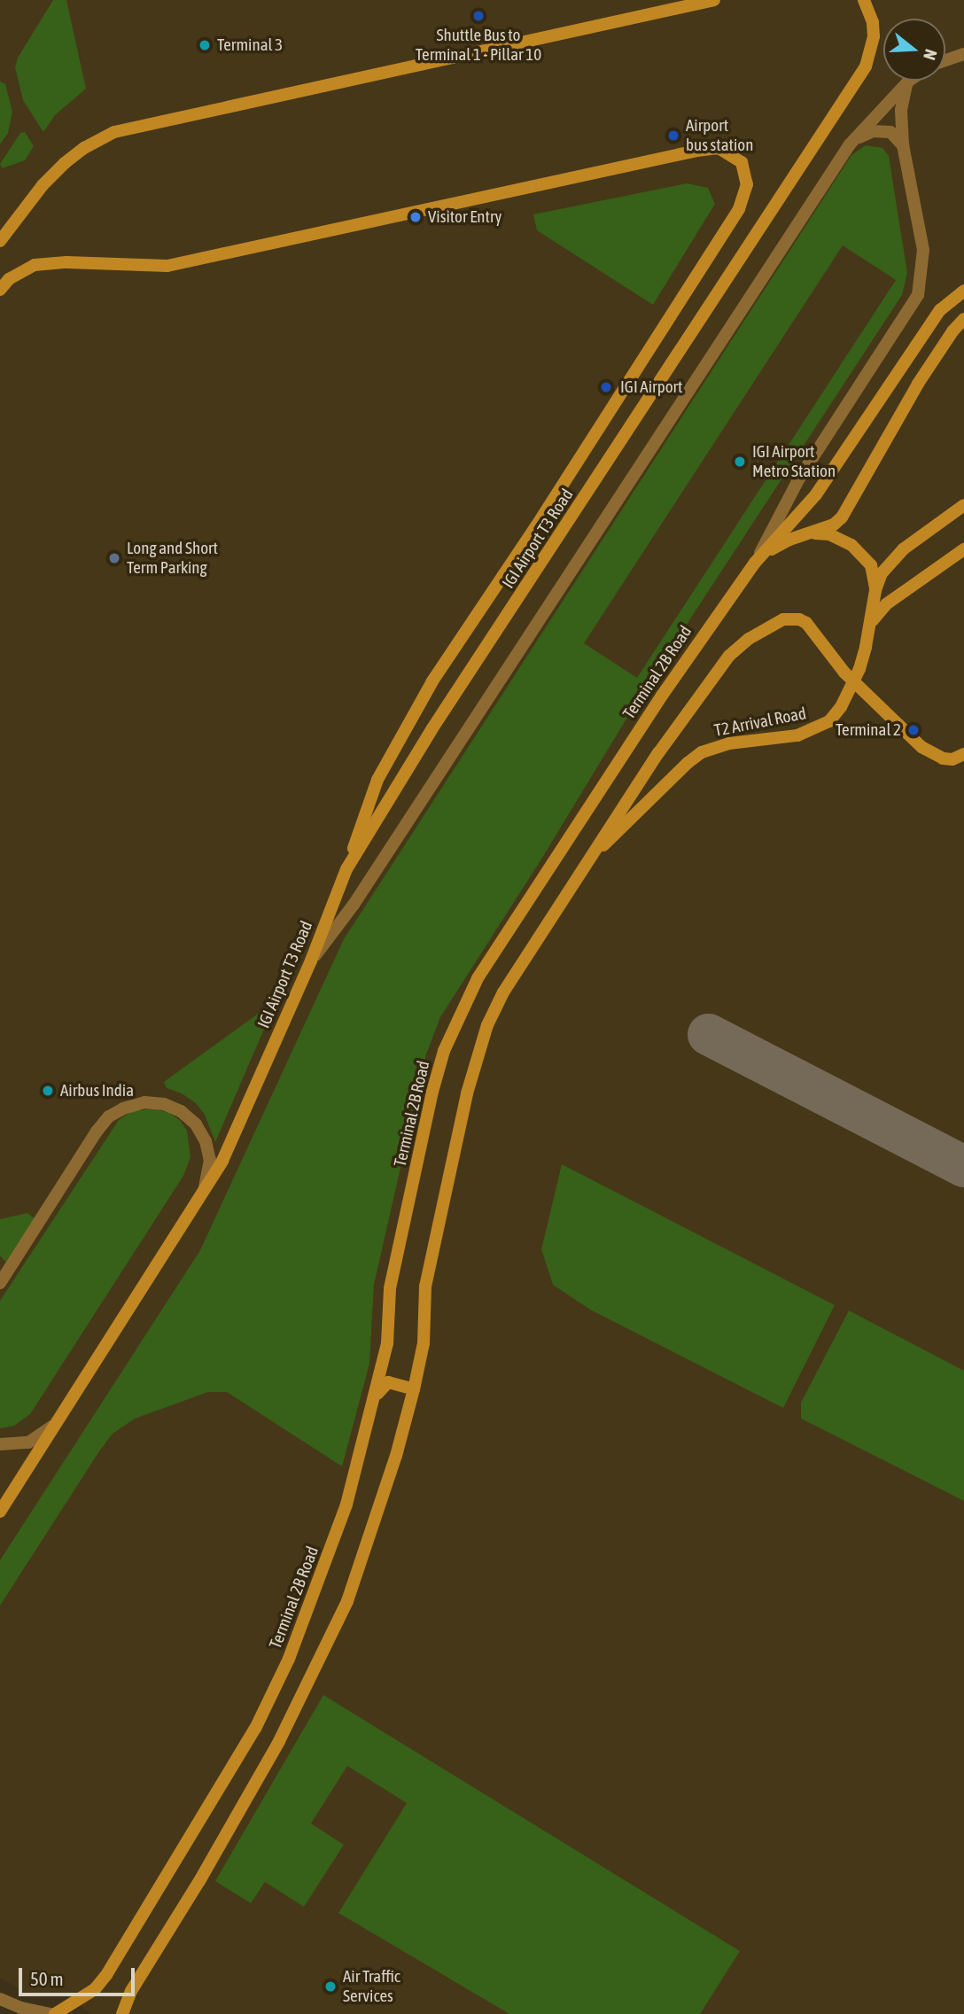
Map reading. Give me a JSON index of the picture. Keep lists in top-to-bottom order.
{
  "streets": {
    "main road": ["IGI Airport T3 Road", "Terminal 2B Road", "T2 Arrival Road"]
  },
  "places": [
    "Shuttle Bus to Terminal 1 - Pillar 10",
    "Terminal 3",
    "Airport bus station",
    "Visitor Entry",
    "IGI Airport",
    "IGI Airport Metro Station",
    "Long and Short Term Parking",
    "Terminal 2",
    "Airbus India",
    "Air Traffic Services"
  ],
  "scale_bar": "50 m",
  "north": "right"
}
